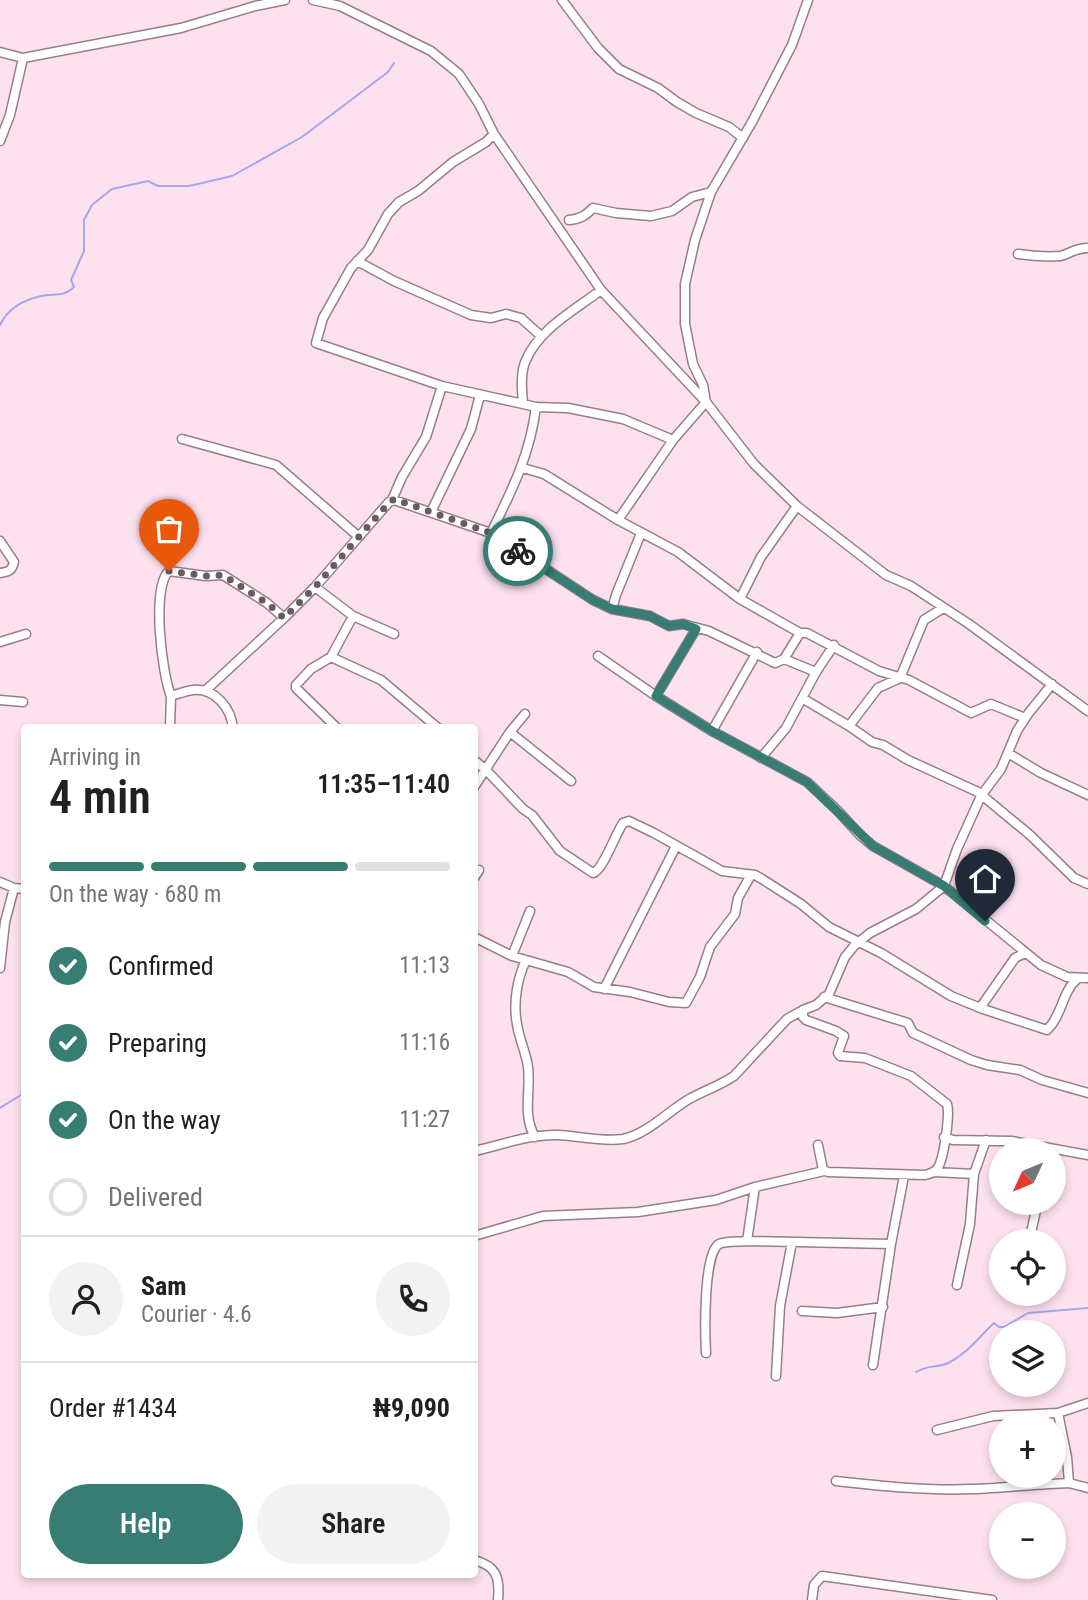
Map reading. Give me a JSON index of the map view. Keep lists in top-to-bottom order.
{
  "north": "bottom left",
  "page": {
    "heading": ["4 min", "Arriving in", "11:35–11:40"],
    "panel": [
      "Sam",
      "Courier · 4.6",
      "Order #1434",
      "₦9,090"
    ],
    "bar": "On the way · 680 m",
    "list": [
      ["Confirmed", "11:13"],
      ["Preparing", "11:16"],
      ["On the way", "11:27"],
      "Delivered"
    ],
    "map_buttons": ["+", "−"],
    "buttons": ["Help", "Share"]
  }
}
